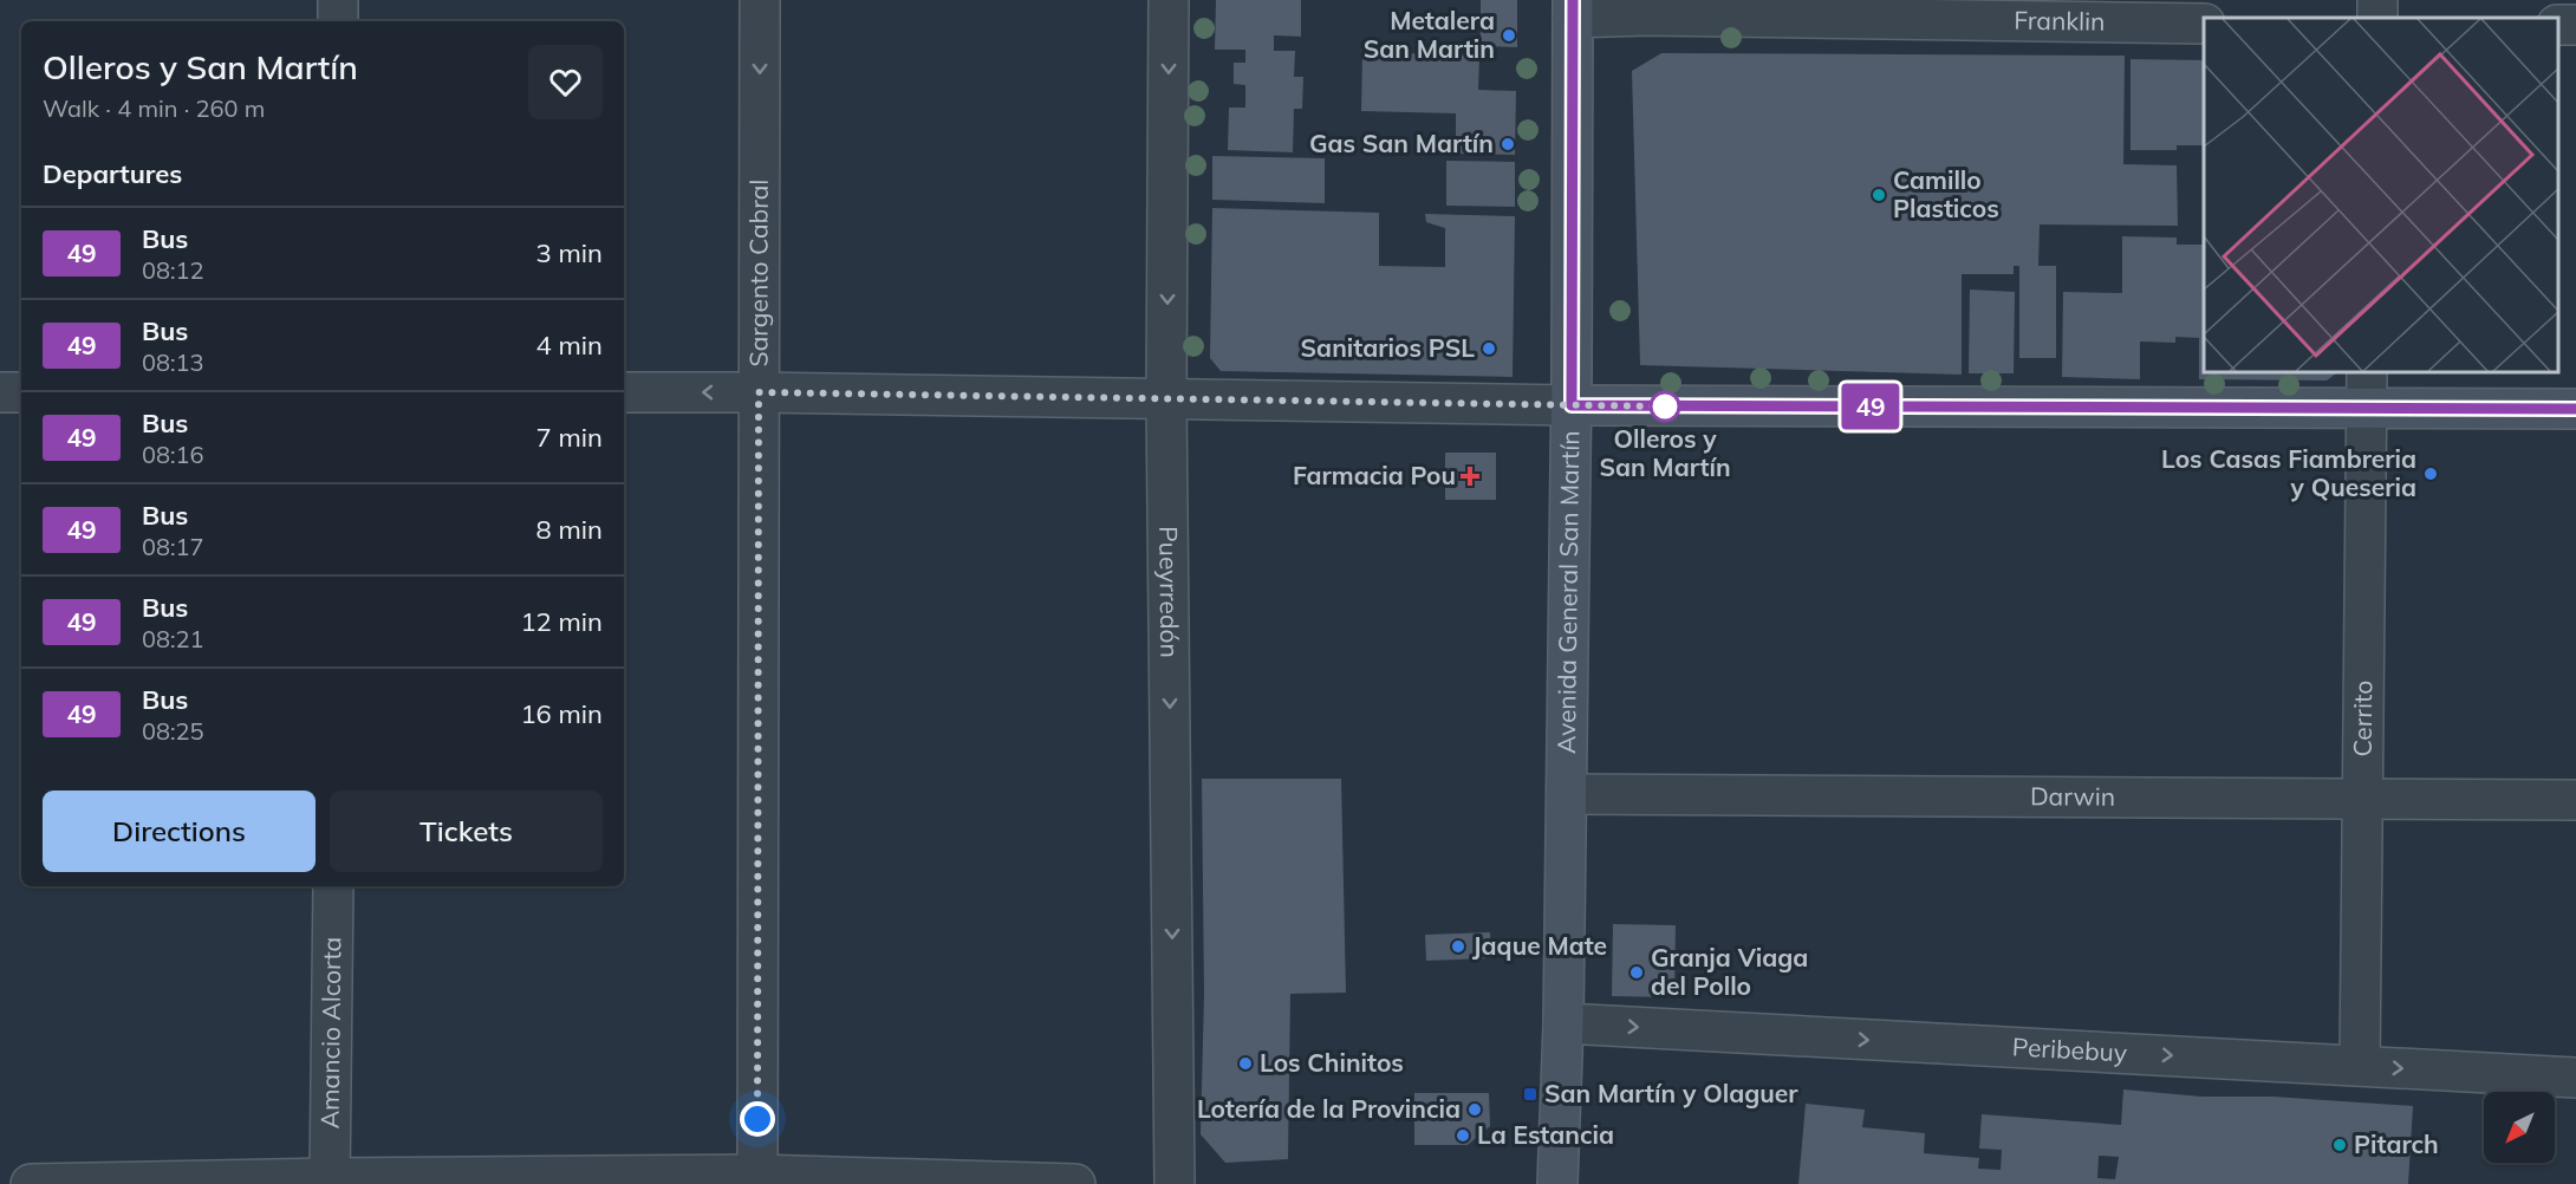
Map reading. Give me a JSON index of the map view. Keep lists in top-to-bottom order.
{
  "streets": {
    "main road": ["Avenida General San Martín"],
    "street": [
      "Franklin",
      "Sargento Cabral",
      "Pueyrredón",
      "Cerrito",
      "Darwin",
      "Amancio Alcorta",
      "Peribebuy"
    ]
  },
  "crossings": [
    ["Franklin", "Avenida General San Martín"],
    ["Avenida General San Martín", "Darwin"],
    ["Avenida General San Martín", "Peribebuy"],
    ["Cerrito", "Darwin"],
    ["Cerrito", "Peribebuy"]
  ],
  "one_way": ["Pueyrredón", "Peribebuy"],
  "places": {
    "other": [
      "Metalera San Martin",
      "Gas San Martín",
      "Camillo Plasticos",
      "Sanitarios PSL",
      "Olleros y San Martín",
      "Los Casas Fiambreria y Queseria",
      "Jaque Mate",
      "Granja Viaga del Pollo",
      "Los Chinitos",
      "Lotería de la Provincia",
      "La Estancia",
      "Pitarch"
    ],
    "health": ["Farmacia Pou"],
    "transit": ["San Martín y Olaguer"]
  },
  "lines": ["bus line 49"],
  "north": "bottom left",
  "page": {
    "on_map": "49",
    "heading": [
      ["Olleros y San Martín", "Walk · 4 min · 260 m"],
      "Departures"
    ],
    "list": [
      {
        "mark": "49",
        "name": "Bus",
        "note": "08:12",
        "value": "3 min"
      },
      {
        "mark": "49",
        "name": "Bus",
        "note": "08:13",
        "value": "4 min"
      },
      {
        "mark": "49",
        "name": "Bus",
        "note": "08:16",
        "value": "7 min"
      },
      {
        "mark": "49",
        "name": "Bus",
        "note": "08:17",
        "value": "8 min"
      },
      {
        "mark": "49",
        "name": "Bus",
        "note": "08:21",
        "value": "12 min"
      },
      {
        "mark": "49",
        "name": "Bus",
        "note": "08:25",
        "value": "16 min"
      }
    ],
    "buttons": ["Directions", "Tickets"]
  }
}
